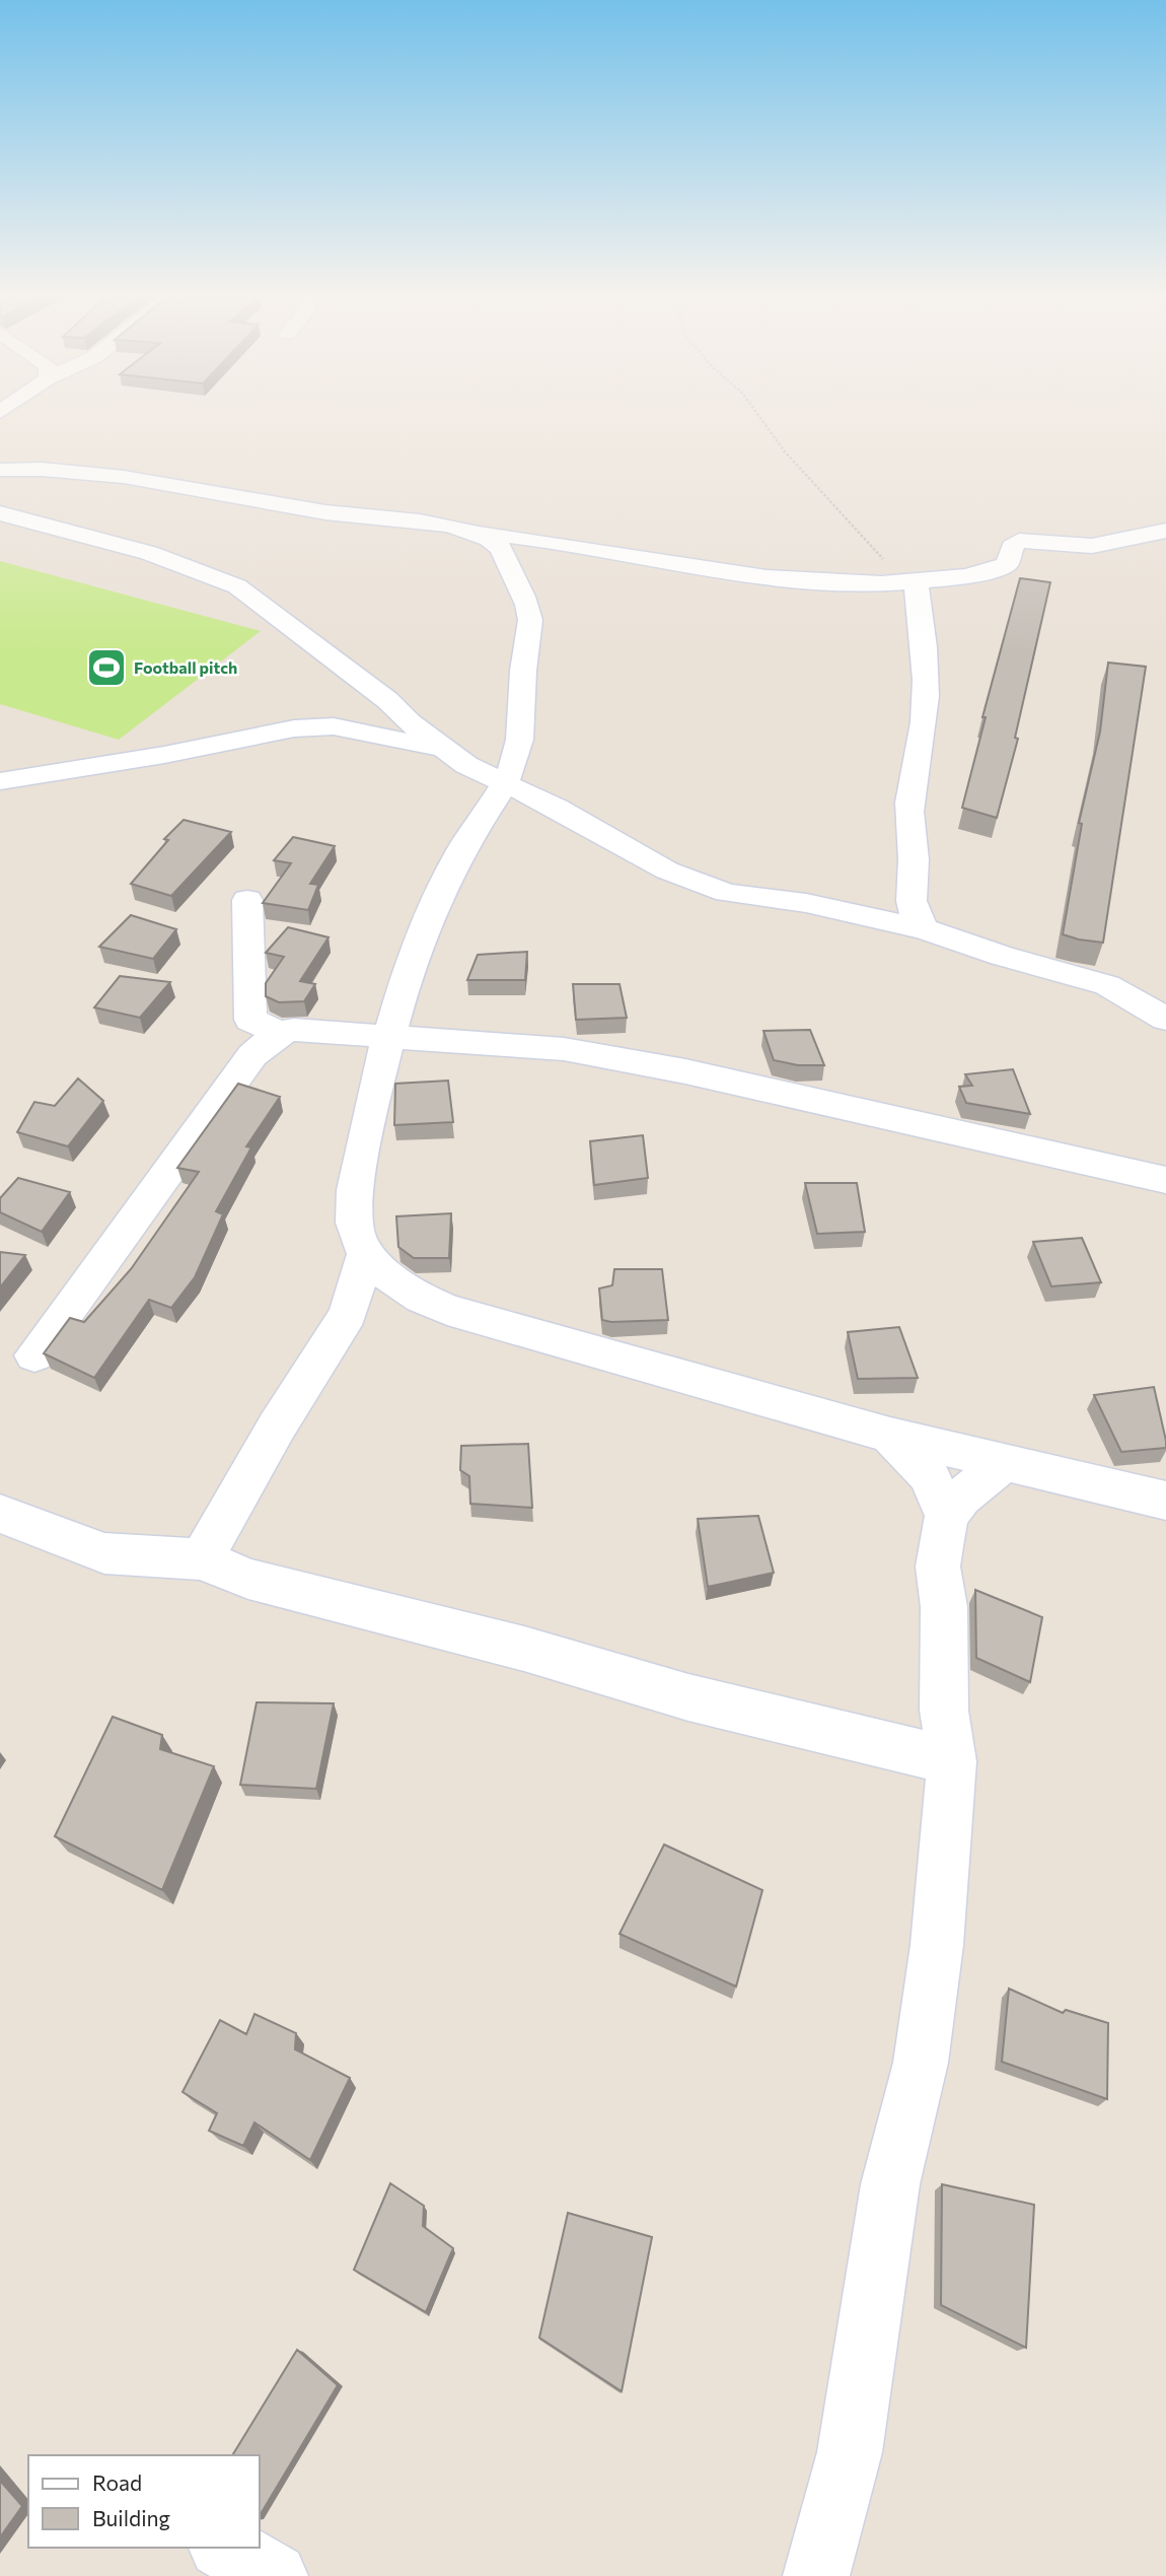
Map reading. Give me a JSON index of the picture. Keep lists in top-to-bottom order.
{
  "places": {
    "sports": ["Football pitch"]
  },
  "legend": ["Road", "Building"]
}
